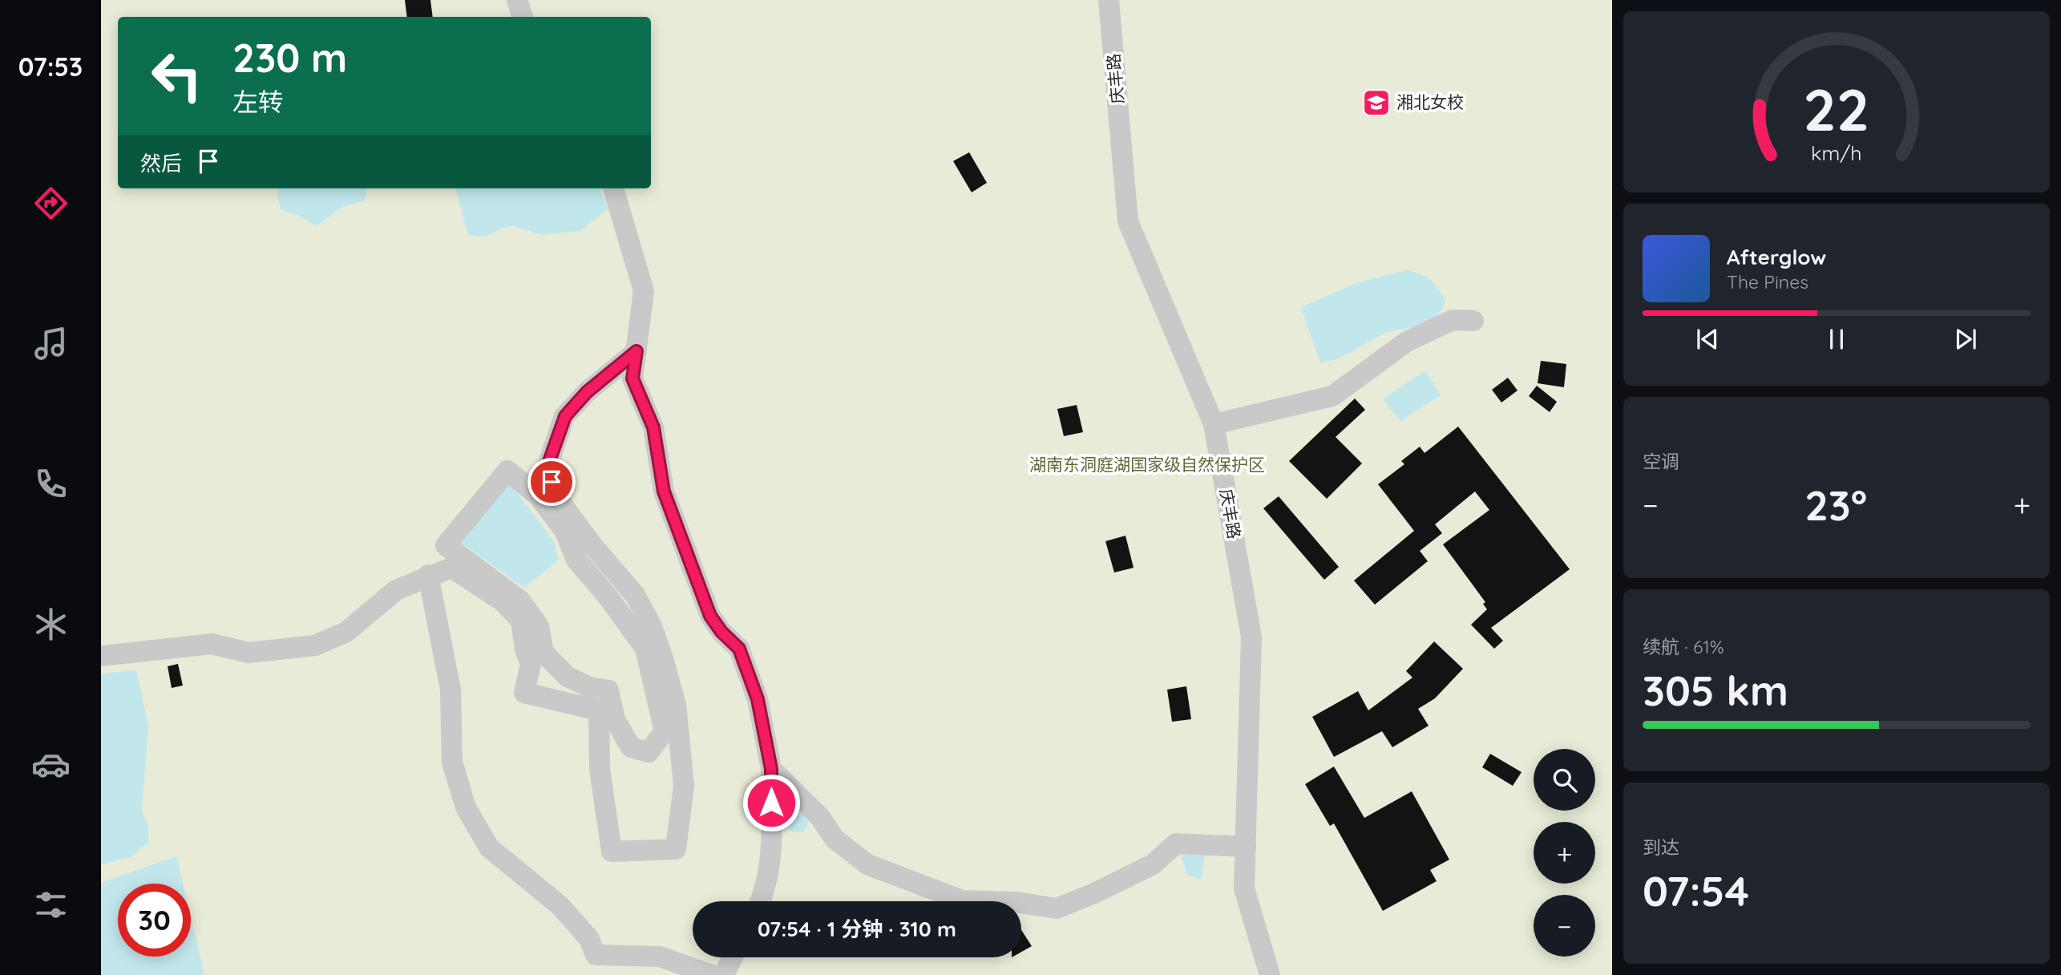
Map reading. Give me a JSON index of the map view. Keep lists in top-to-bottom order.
{
  "streets": {
    "street": ["庆丰路"]
  },
  "parks": ["湖南东洞庭湖国家级自然保护区"],
  "places": {
    "school or university": ["湘北女校"]
  },
  "page": {
    "tabs": "07:53",
    "turn": ["230 m", "左转"],
    "then": "然后",
    "song": ["Afterglow", "The Pines"],
    "tile": [
      "空调",
      ["续航 · 61%", "305 km"],
      ["到达", "07:54"]
    ],
    "heat": ["−", "23°", "+"],
    "map_buttons": ["+", "−"],
    "limit": "30",
    "trip": "07:54 · 1 分钟 · 310 m",
    "gauge": ["22", "km/h"]
  }
}
